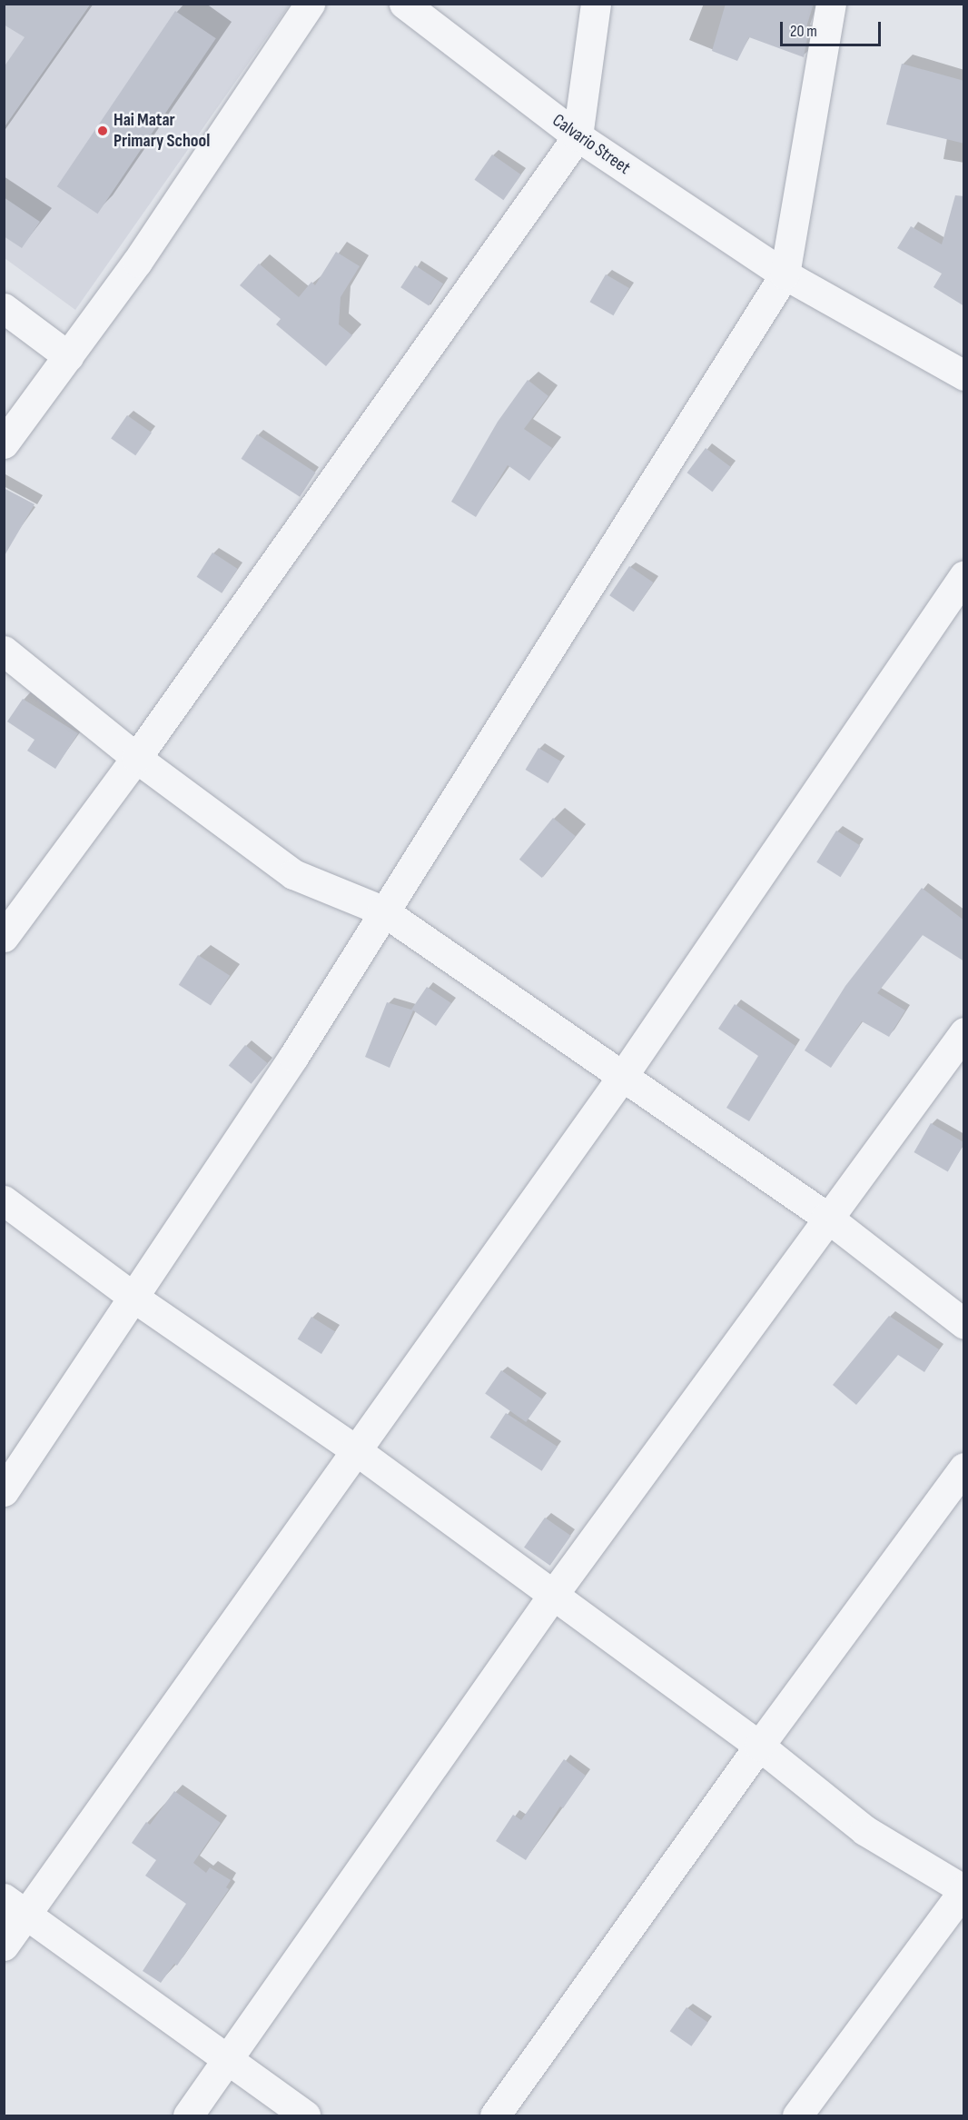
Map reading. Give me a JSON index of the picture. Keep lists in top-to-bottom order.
{
  "streets": {
    "street": ["Calvario Street"]
  },
  "places": ["Hai Matar Primary School"],
  "scale_bar": "20 m"
}
